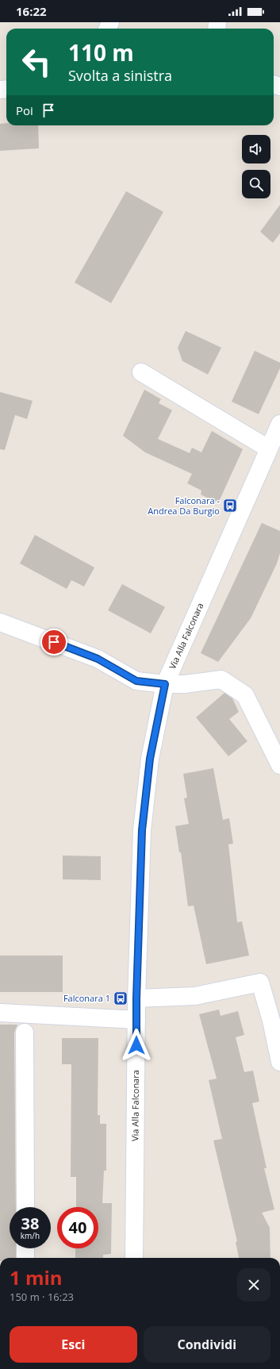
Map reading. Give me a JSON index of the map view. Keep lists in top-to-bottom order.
{
  "streets": {
    "street": ["Via Alla Falconara"]
  },
  "places": {
    "bus stop": ["Falconara - Andrea Da Burgio", "Falconara 1"]
  },
  "page": {
    "status": "16:22",
    "turn": ["110 m", "Svolta a sinistra"],
    "then": "Poi",
    "speed": "38 km/h",
    "limit": "40",
    "heading": ["1 min", "150 m · 16:23"],
    "buttons": ["Esci", "Condividi"]
  }
}
